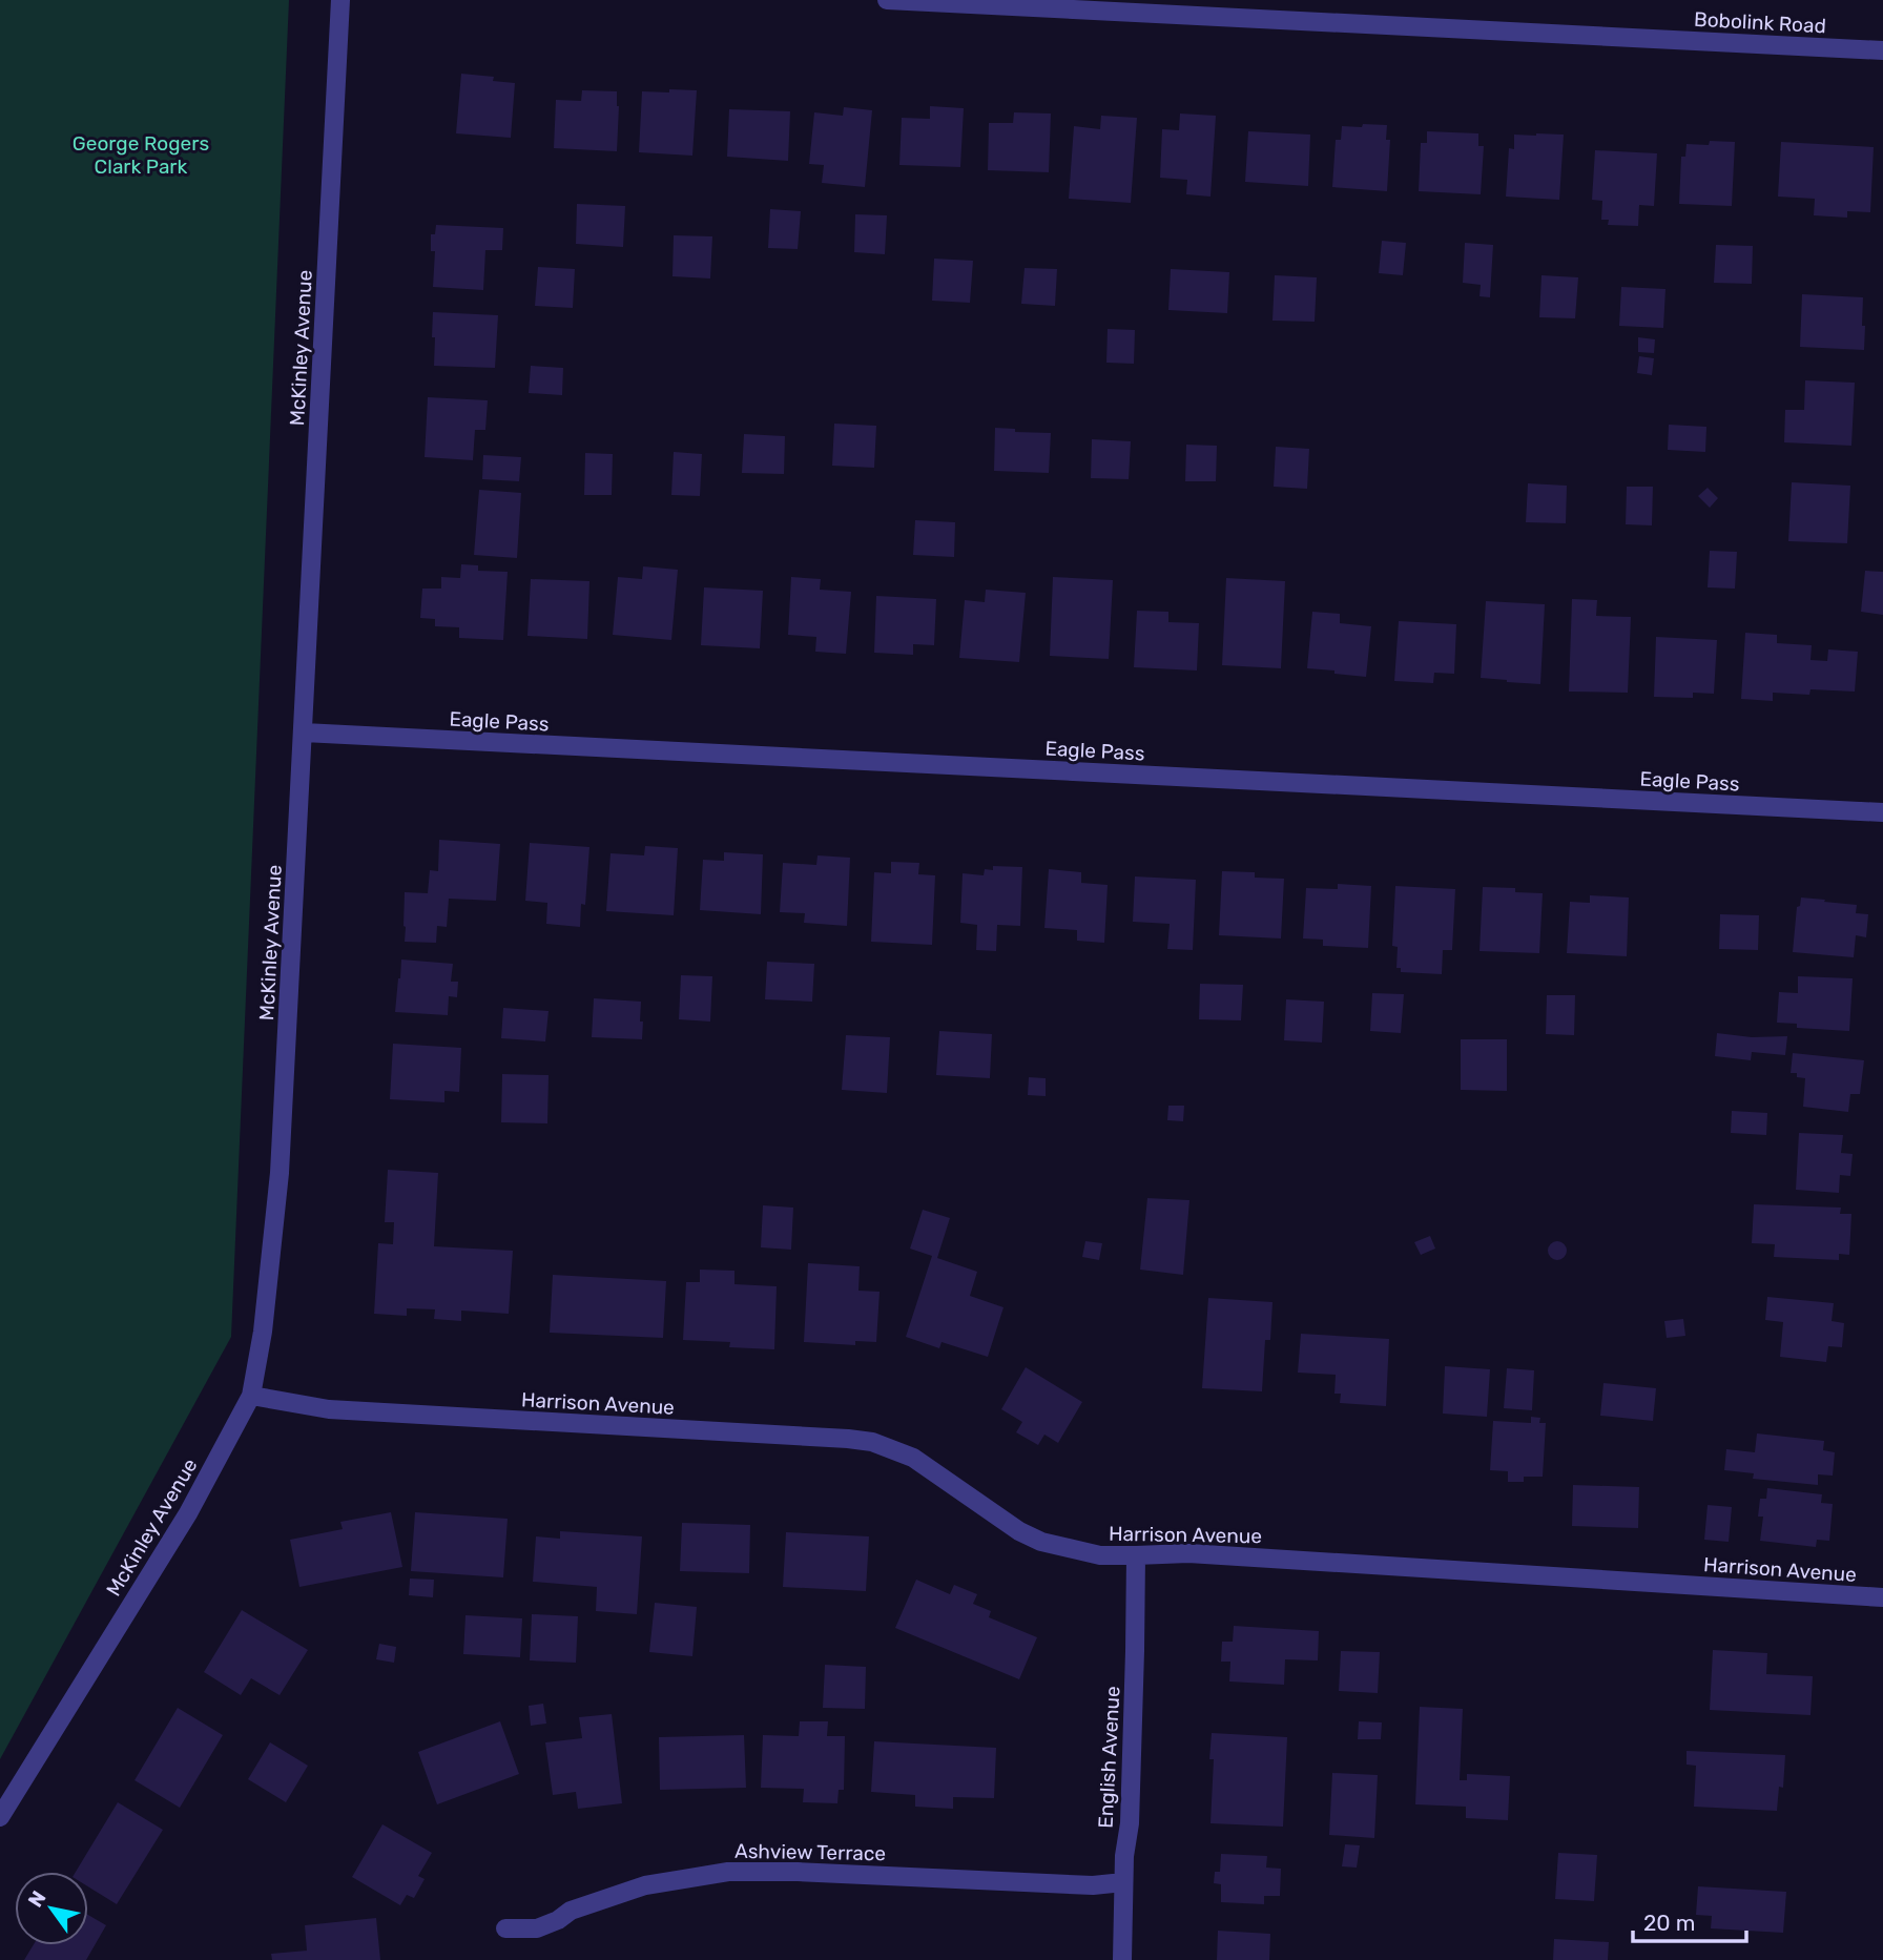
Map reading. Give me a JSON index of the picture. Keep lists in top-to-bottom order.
{
  "streets": {
    "street": [
      "Bobolink Road",
      "McKinley Avenue",
      "Eagle Pass",
      "Harrison Avenue",
      "English Avenue",
      "Ashview Terrace"
    ]
  },
  "crossings": [
    ["McKinley Avenue", "Eagle Pass"],
    ["McKinley Avenue", "Harrison Avenue"],
    ["Harrison Avenue", "English Avenue"],
    ["English Avenue", "Ashview Terrace"]
  ],
  "parks": ["George Rogers Clark Park"],
  "scale_bar": "20 m",
  "north": "top left"
}
